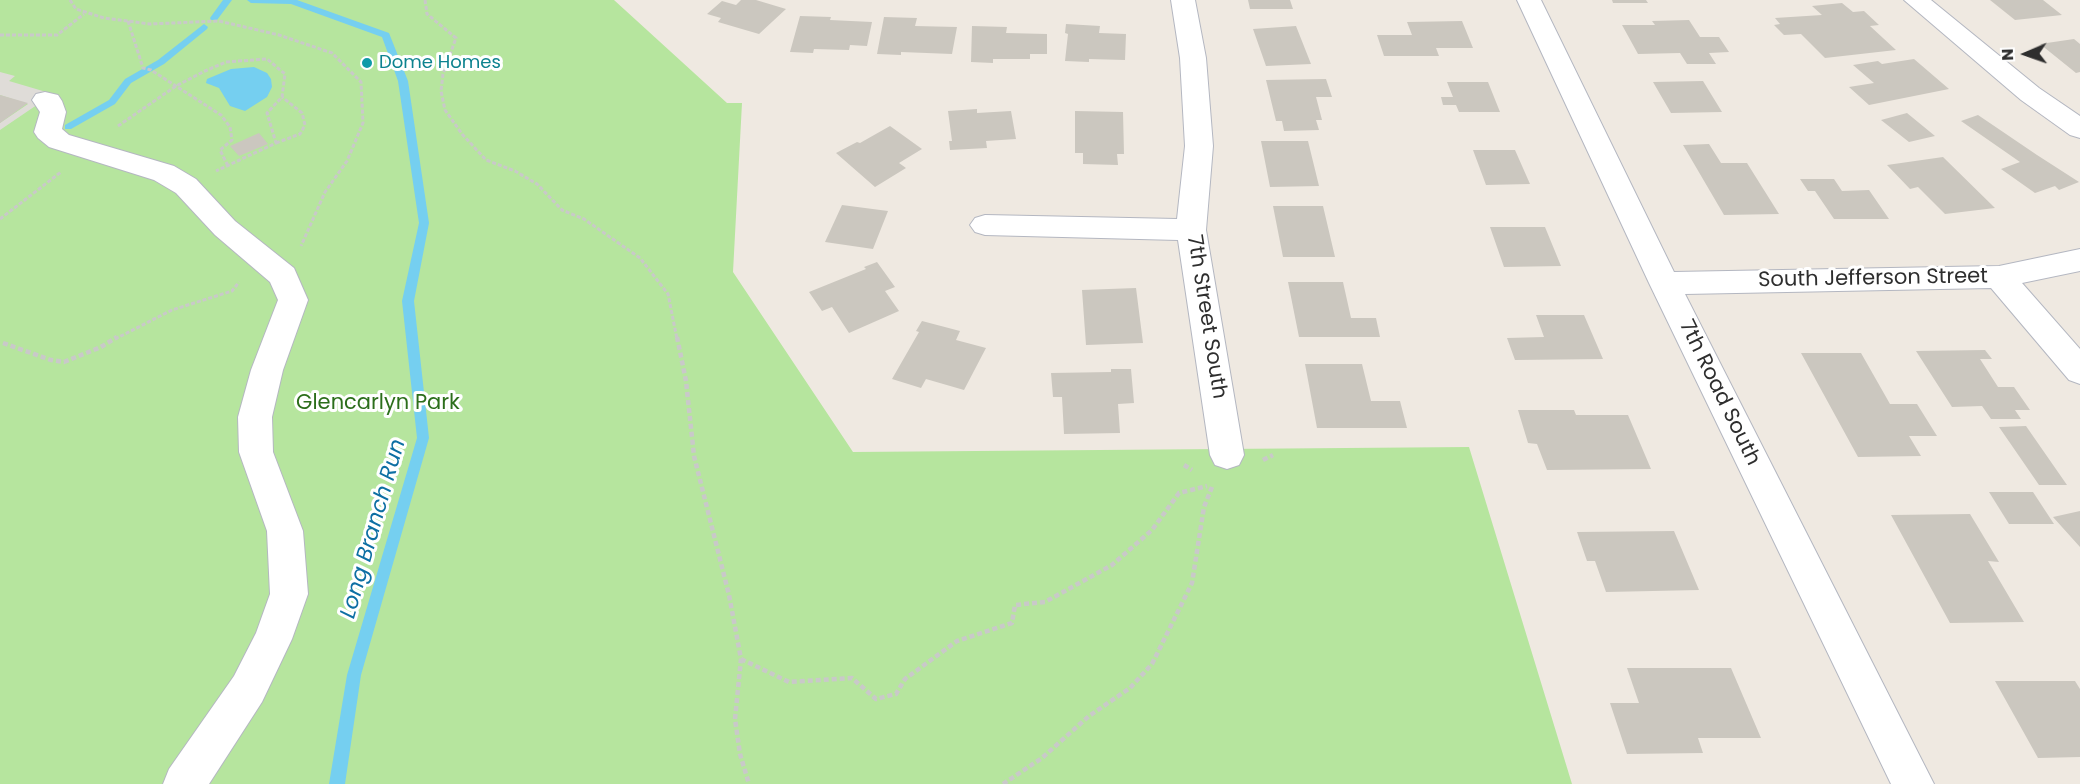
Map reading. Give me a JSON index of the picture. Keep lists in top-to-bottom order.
{
  "streets": {
    "street": ["South Jefferson Street", "7th Street South", "7th Road South"]
  },
  "crossings": [
    ["South Jefferson Street", "7th Road South"]
  ],
  "water": ["Long Branch Run"],
  "parks": ["Glencarlyn Park"],
  "places": ["Dome Homes"],
  "north": "left"
}
